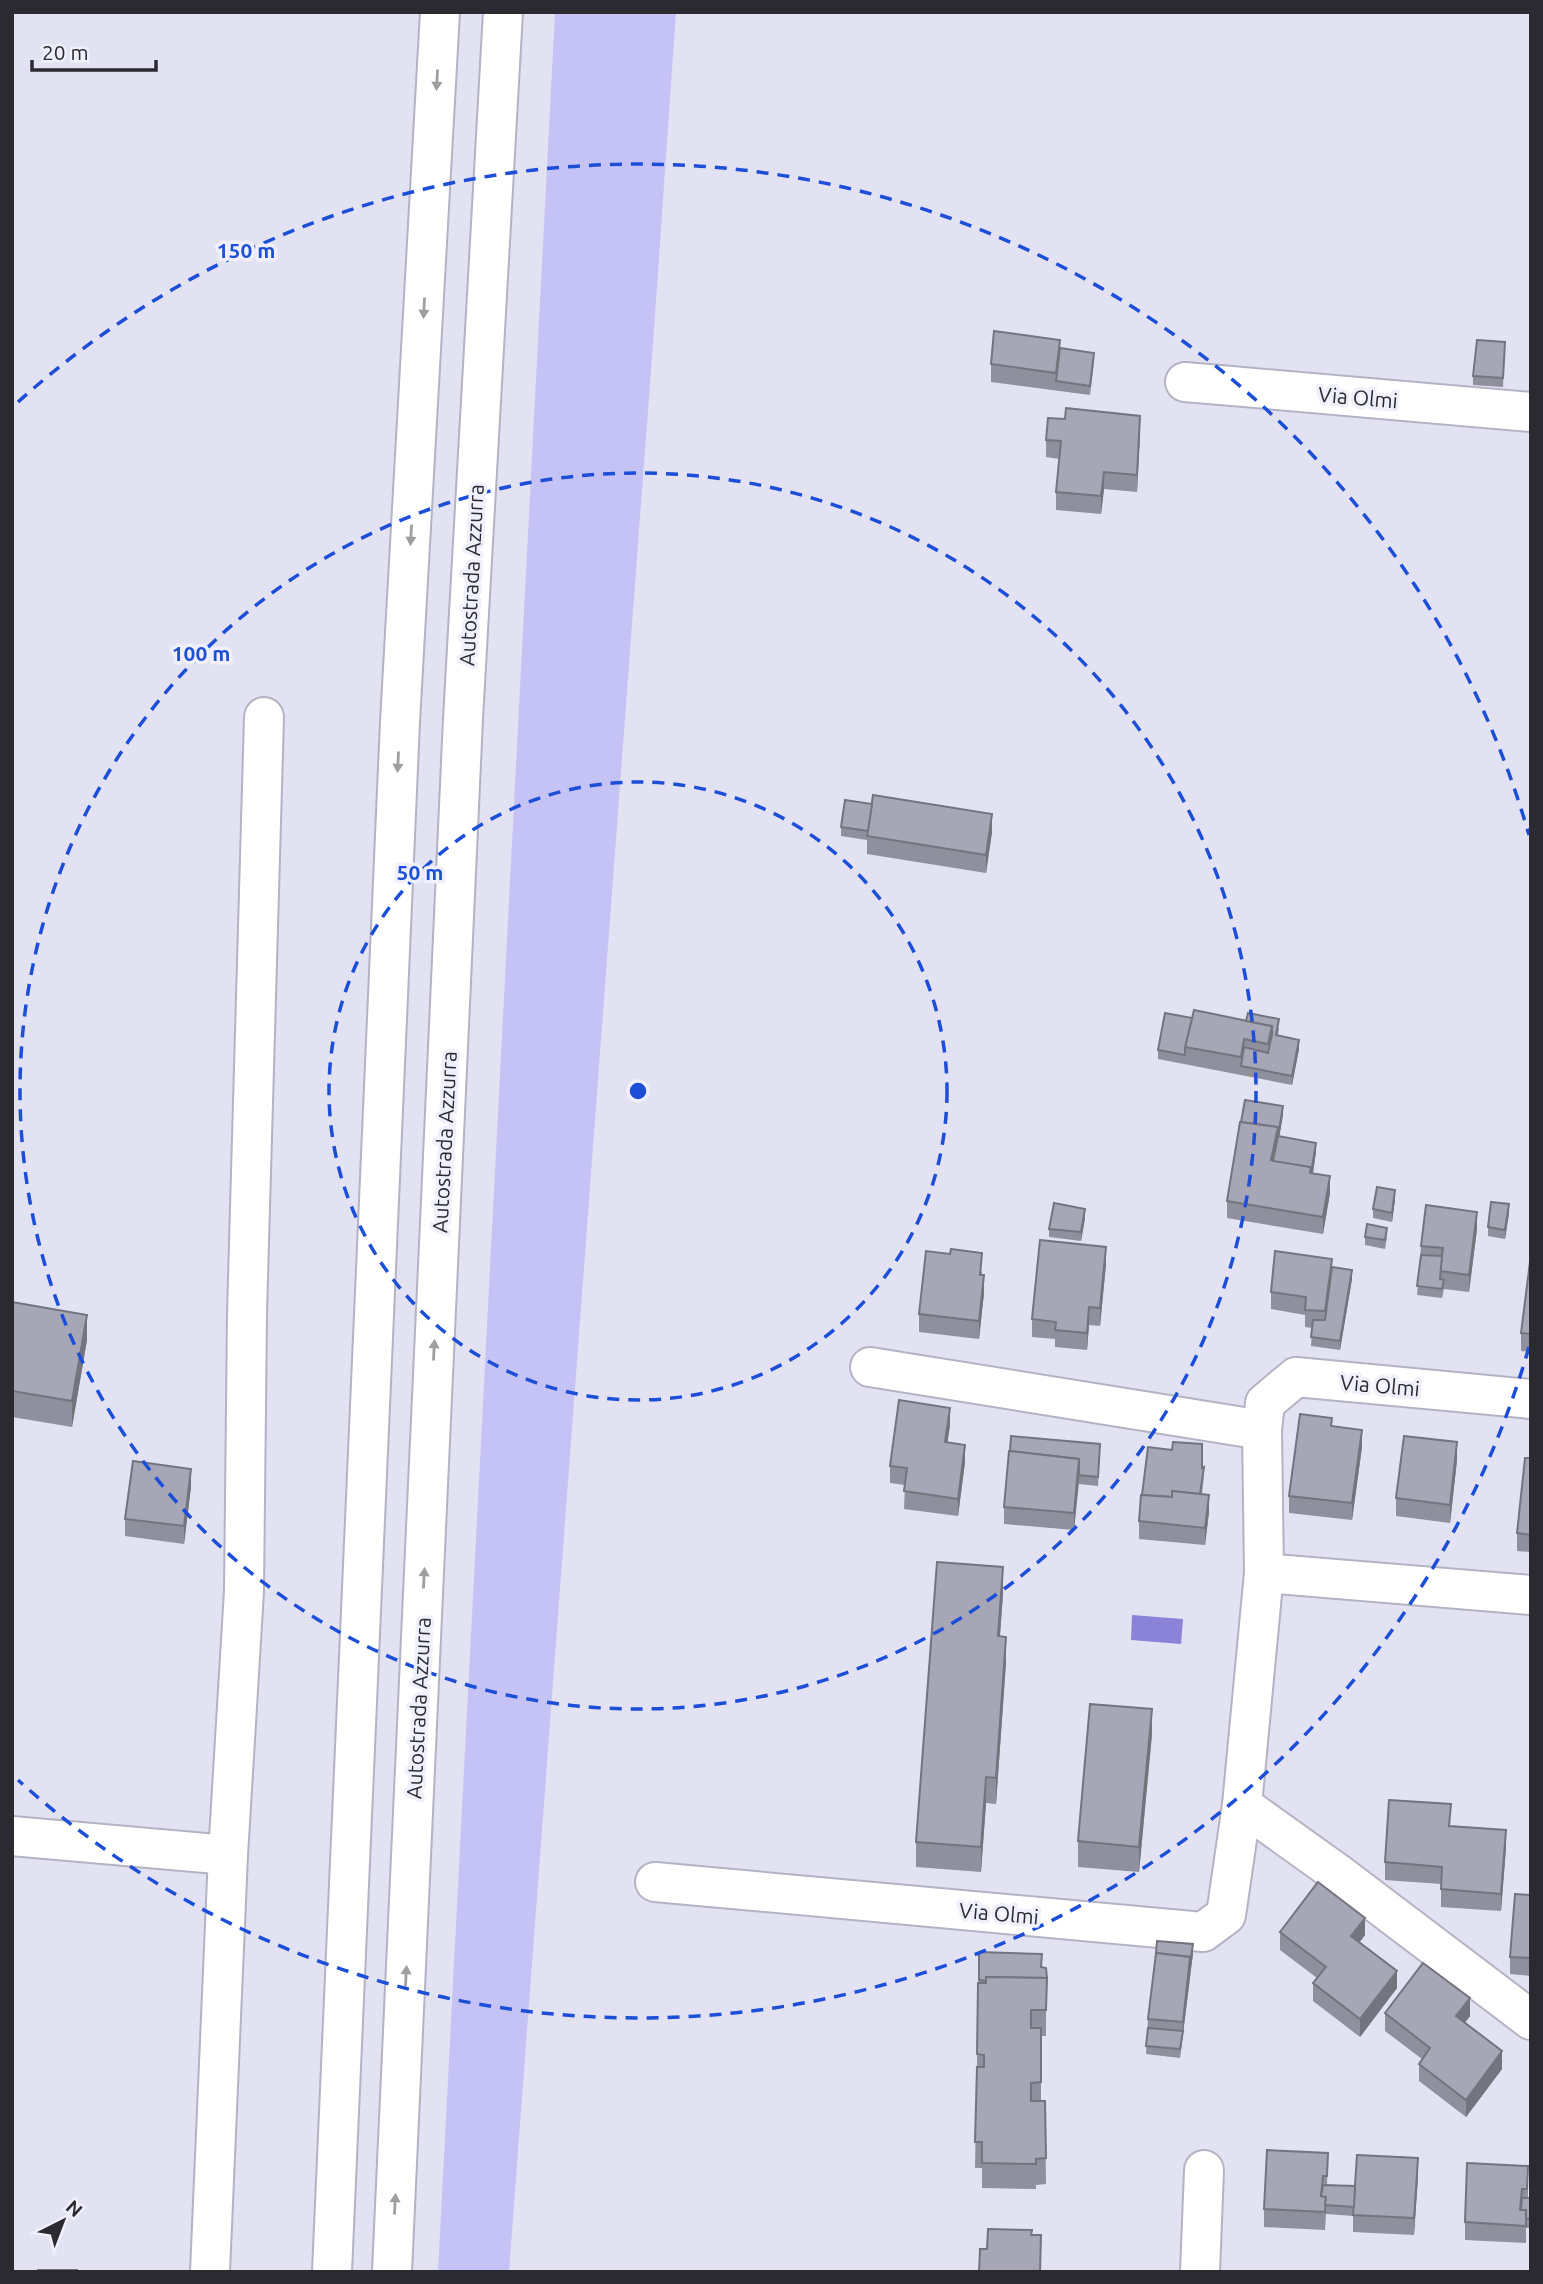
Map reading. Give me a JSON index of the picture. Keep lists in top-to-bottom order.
{
  "streets": {
    "main road": ["Via Olmi", "Autostrada Azzurra"]
  },
  "scale_bar": "20 m",
  "north": "top right",
  "rings": ["150 m", "100 m", "50 m"]
}
